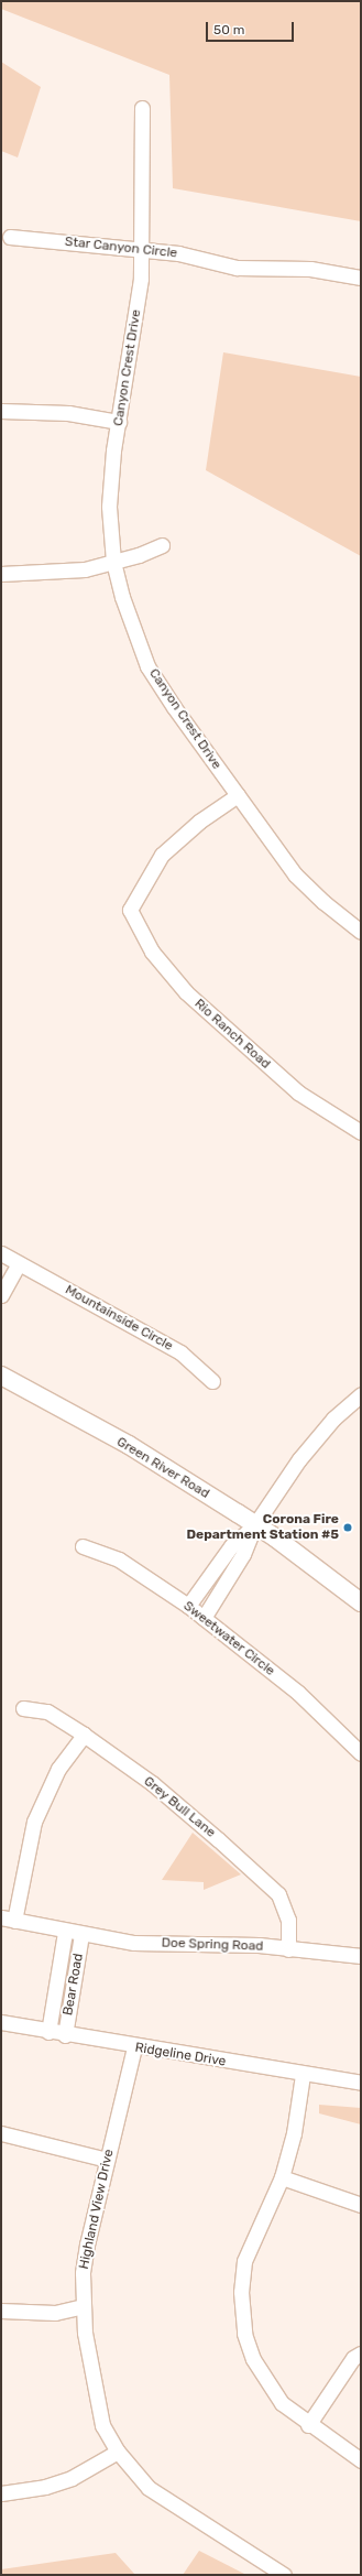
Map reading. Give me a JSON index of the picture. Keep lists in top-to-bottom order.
{
  "streets": {
    "main road": ["Green River Road"],
    "street": [
      "Star Canyon Circle",
      "Canyon Crest Drive",
      "Rio Ranch Road",
      "Mountainside Circle",
      "Sweetwater Circle",
      "Grey Bull Lane",
      "Doe Spring Road",
      "Bear Road",
      "Ridgeline Drive",
      "Highland View Drive"
    ]
  },
  "crossings": [
    ["Star Canyon Circle", "Canyon Crest Drive"],
    ["Canyon Crest Drive", "Rio Ranch Road"],
    ["Grey Bull Lane", "Doe Spring Road"],
    ["Doe Spring Road", "Bear Road"],
    ["Bear Road", "Ridgeline Drive"],
    ["Ridgeline Drive", "Highland View Drive"]
  ],
  "places": ["Corona Fire Department Station #5"],
  "scale_bar": "50 m"
}
